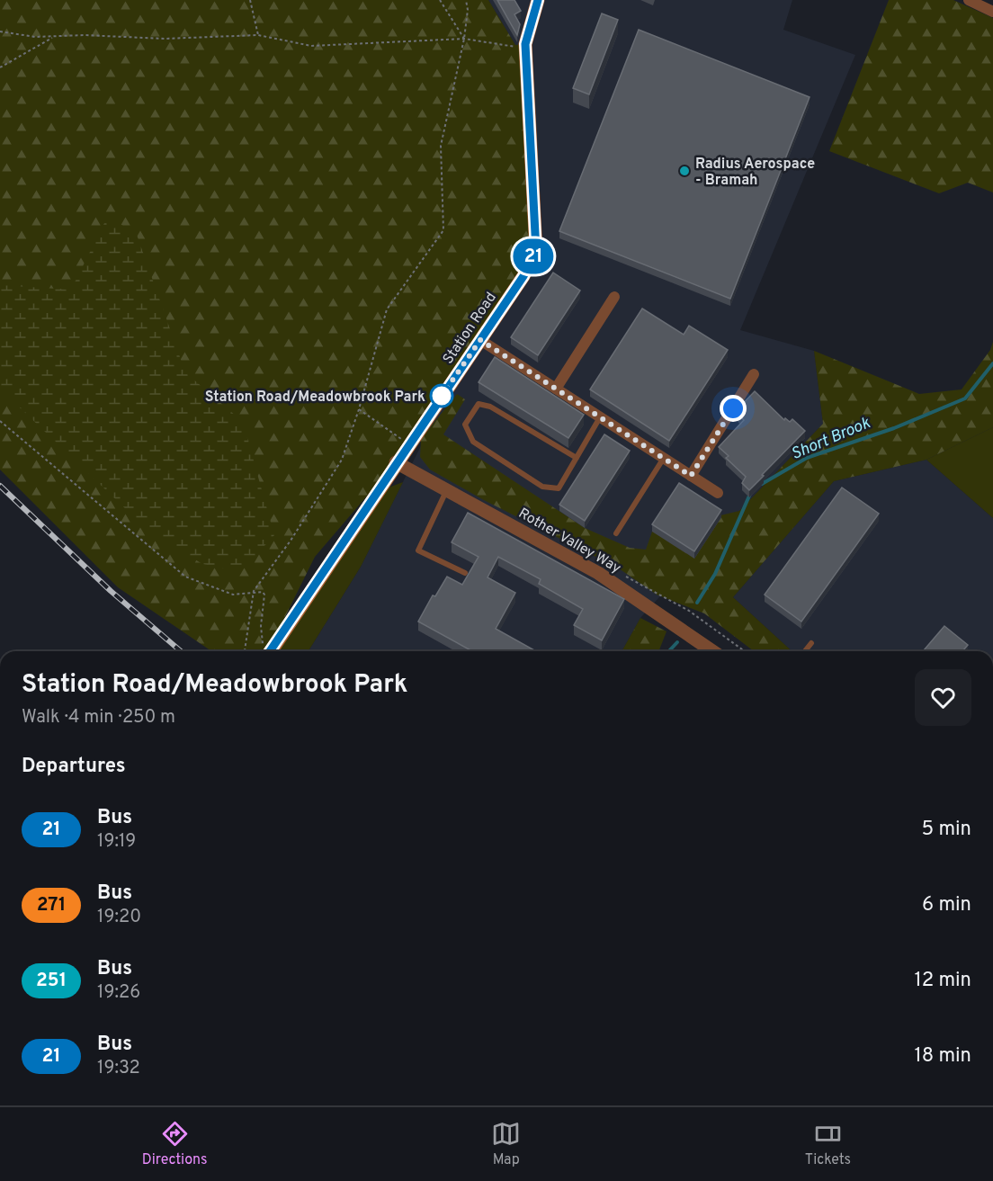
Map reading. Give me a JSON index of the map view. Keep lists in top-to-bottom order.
{
  "streets": {
    "main road": ["Station Road"],
    "street": ["Rother Valley Way"]
  },
  "crossings": [
    ["Station Road", "Rother Valley Way"]
  ],
  "water": ["Short Brook"],
  "places": ["Radius Aerospace - Bramah", "Station Road/Meadowbrook Park"],
  "lines": ["bus line 21"],
  "page": {
    "on_map": "21",
    "heading": [
      ["Station Road/Meadowbrook Park", "Walk · 4 min · 250 m"],
      "Departures"
    ],
    "list": [
      {
        "mark": "21",
        "name": "Bus",
        "note": "19:19",
        "value": "5 min"
      },
      {
        "mark": "271",
        "name": "Bus",
        "note": "19:20",
        "value": "6 min"
      },
      {
        "mark": "251",
        "name": "Bus",
        "note": "19:26",
        "value": "12 min"
      },
      {
        "mark": "21",
        "name": "Bus",
        "note": "19:32",
        "value": "18 min"
      }
    ],
    "tabs": ["Directions", "Map", "Tickets"]
  }
}
